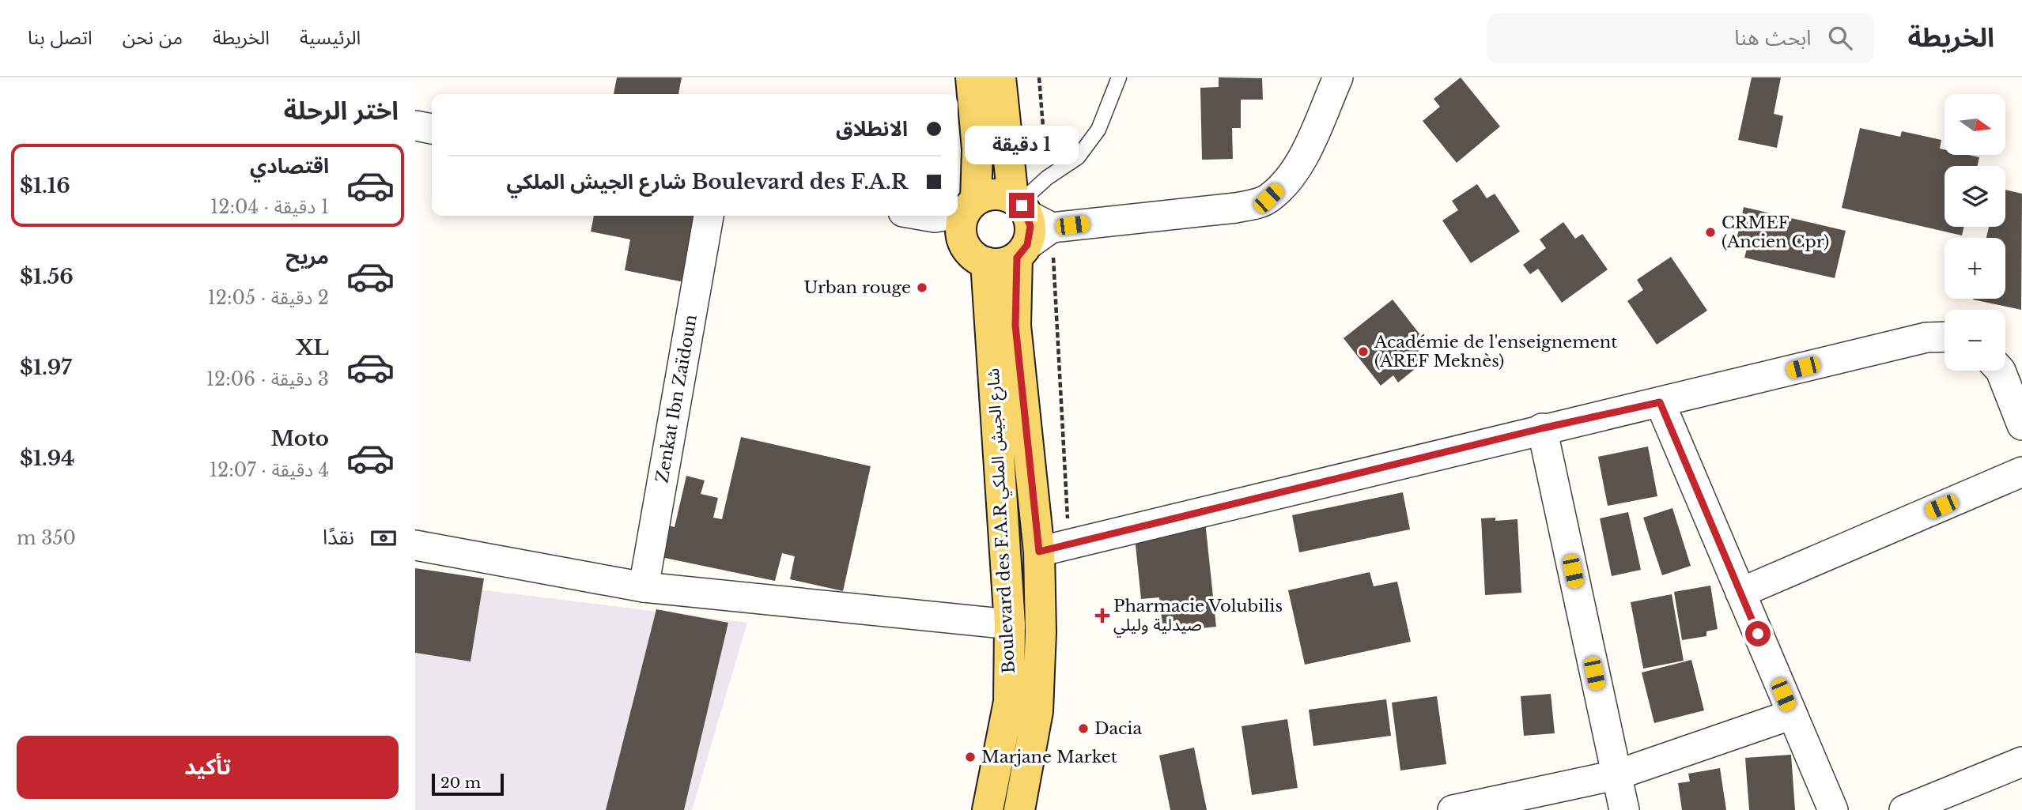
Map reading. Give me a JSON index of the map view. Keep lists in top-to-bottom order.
{
  "streets": {
    "main road": ["Boulevard des F.A.R شارع الجيش الملكي"],
    "street": ["Zenkat Ibn Zaïdoun"]
  },
  "places": {
    "other": [
      "CRMEF (Ancien Cpr)",
      "Urban rouge",
      "Académie de l'enseignement (AREF Meknès)",
      "Dacia",
      "Marjane Market"
    ],
    "health": ["Pharmacie Volubilis صيدلية وليلي"]
  },
  "scale_bar": "20 m",
  "north": "right",
  "page": {
    "header": "الخريطة",
    "search": "ابحث هنا",
    "nav": [
      "الرئيسية",
      "الخريطة",
      "من نحن",
      "اتصل بنا"
    ],
    "heading": "اختر الرحلة",
    "map_buttons": ["+", "−"],
    "banner": ["الانطلاق", "Boulevard des F.A.R شارع الجيش الملكي"],
    "bubble": "1 دقيقة",
    "list": [
      {
        "name": "اقتصادي",
        "note": "1 دقيقة · 12:04",
        "value": "$1.16"
      },
      {
        "name": "مريح",
        "note": "2 دقيقة · 12:05",
        "value": "$1.56"
      },
      {
        "name": "XL",
        "note": "3 دقيقة · 12:06",
        "value": "$1.97"
      },
      {
        "name": "Moto",
        "note": "4 دقيقة · 12:07",
        "value": "$1.94"
      }
    ],
    "pay": ["نقدًا", "350 m"],
    "buttons": "تأكيد",
    "scale": "20 m"
  }
}
